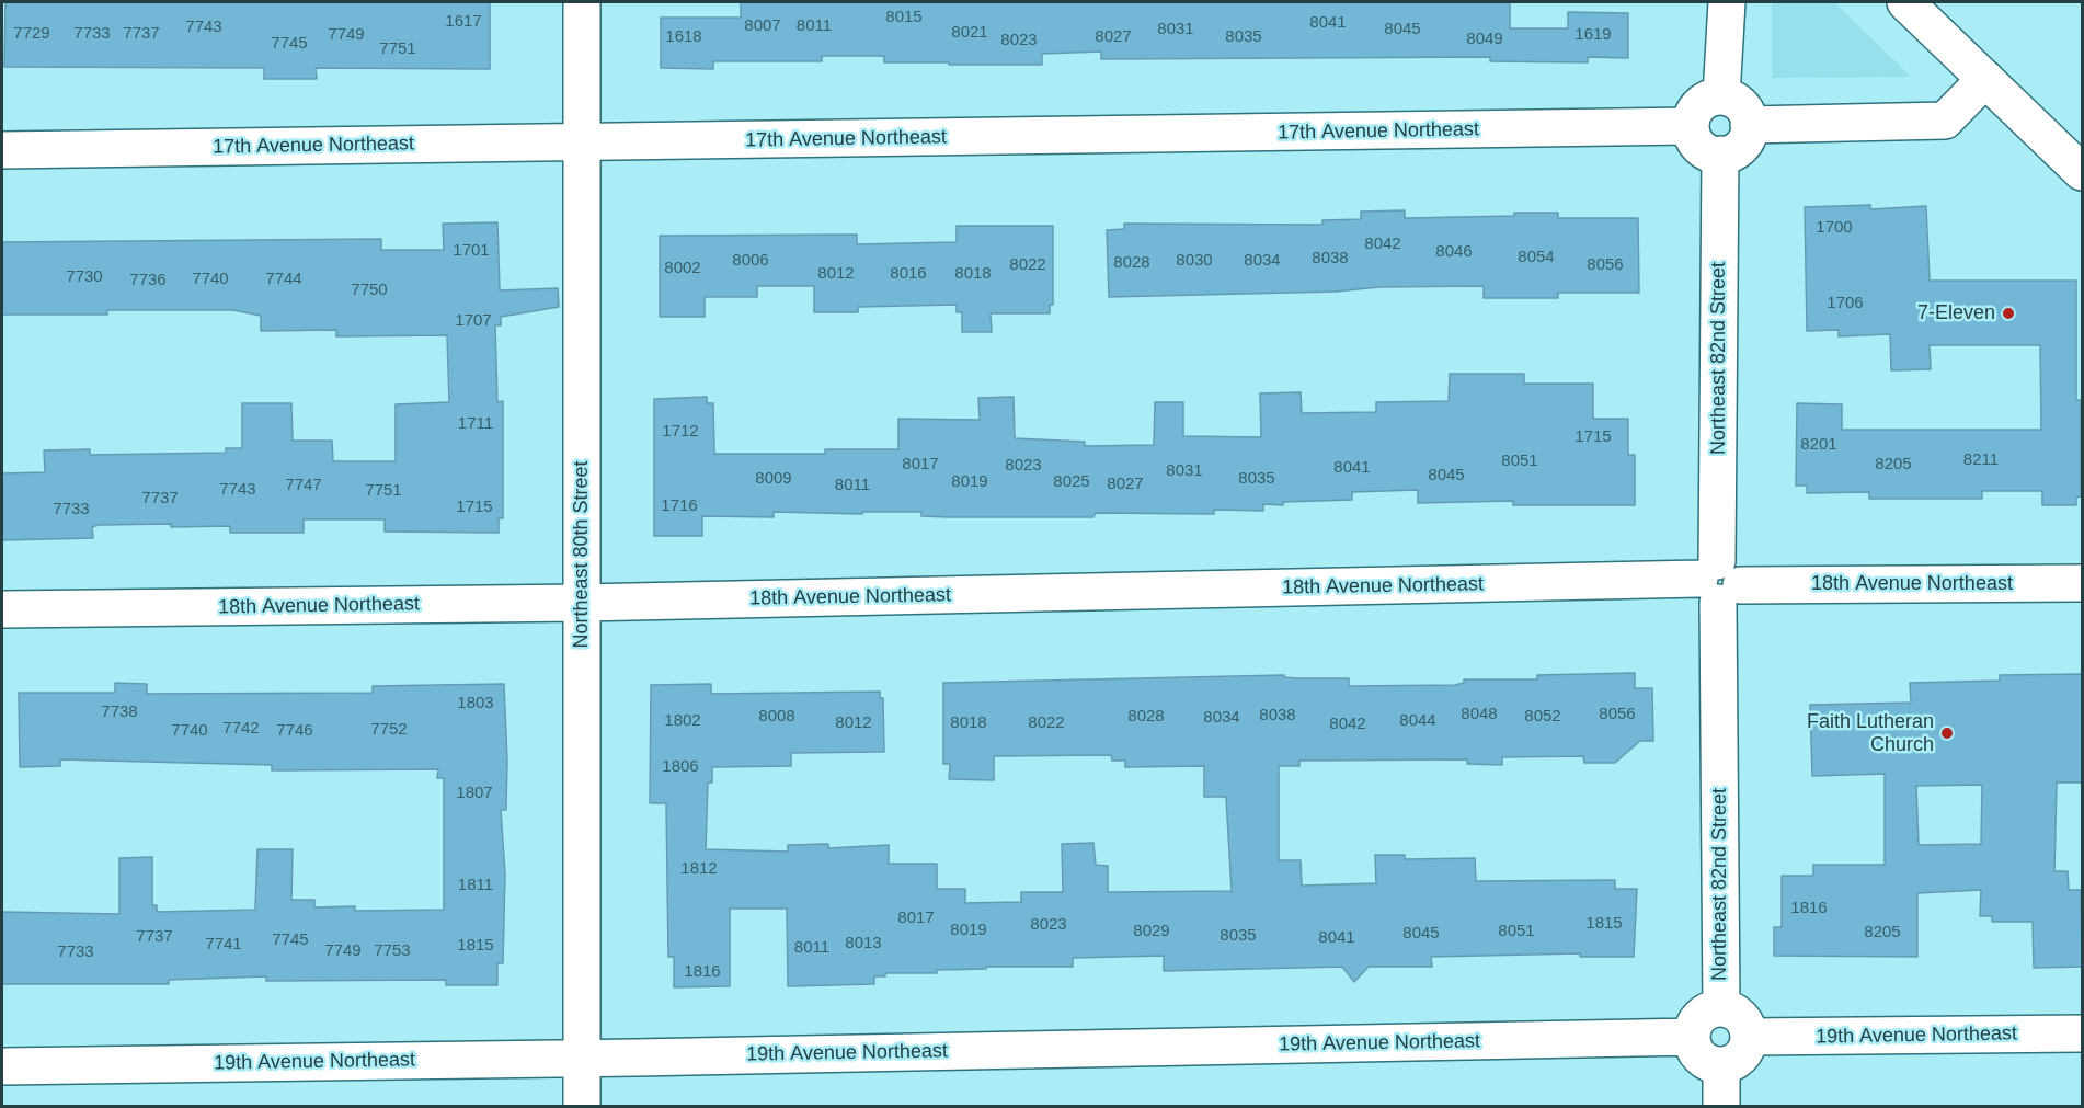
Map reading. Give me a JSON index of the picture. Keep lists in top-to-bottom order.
{
  "streets": {
    "street": [
      "17th Avenue Northeast",
      "Northeast 82nd Street",
      "Northeast 80th Street",
      "18th Avenue Northeast",
      "19th Avenue Northeast"
    ]
  },
  "crossings": [
    ["17th Avenue Northeast", "Northeast 82nd Street"],
    ["17th Avenue Northeast", "Northeast 80th Street"],
    ["Northeast 82nd Street", "18th Avenue Northeast"],
    ["Northeast 82nd Street", "19th Avenue Northeast"],
    ["Northeast 80th Street", "18th Avenue Northeast"],
    ["Northeast 80th Street", "19th Avenue Northeast"]
  ],
  "places": ["7-Eleven", "Faith Lutheran Church"],
  "house_numbers": [
    "8015",
    "1617",
    "8041",
    "8007",
    "8011",
    "7743",
    "8031",
    "8045",
    "8021",
    "7729",
    "7733",
    "7737",
    "7749",
    "1619",
    "1618",
    "8027",
    "8035",
    "8049",
    "8023",
    "7745",
    "7751",
    "1700",
    "8042",
    "1701",
    "8046",
    "8054",
    "8038",
    "8006",
    "8030",
    "8034",
    "8028",
    "8022",
    "8056",
    "8002",
    "8012",
    "8016",
    "8018",
    "7730",
    "7740",
    "7744",
    "7736",
    "7750",
    "1706",
    "1707",
    "1711",
    "1712",
    "1715",
    "8201",
    "8211",
    "8051",
    "8017",
    "8205",
    "8023",
    "8041",
    "8031",
    "8045",
    "8009",
    "8035",
    "8019",
    "8025",
    "8027",
    "7747",
    "8011",
    "7743",
    "7751",
    "7737",
    "1716",
    "1715",
    "7733",
    "1803",
    "7738",
    "8048",
    "8056",
    "8038",
    "8008",
    "8028",
    "8052",
    "8034",
    "1802",
    "8044",
    "8012",
    "8018",
    "8022",
    "8042",
    "7742",
    "7752",
    "7740",
    "7746",
    "1806",
    "1807",
    "1812",
    "1811",
    "1816",
    "8017",
    "1815",
    "8023",
    "8019",
    "8029",
    "8051",
    "8205",
    "8045",
    "8035",
    "7737",
    "8041",
    "7745",
    "8013",
    "7741",
    "1815",
    "8011",
    "7749",
    "7753",
    "7733",
    "1816"
  ]
}
